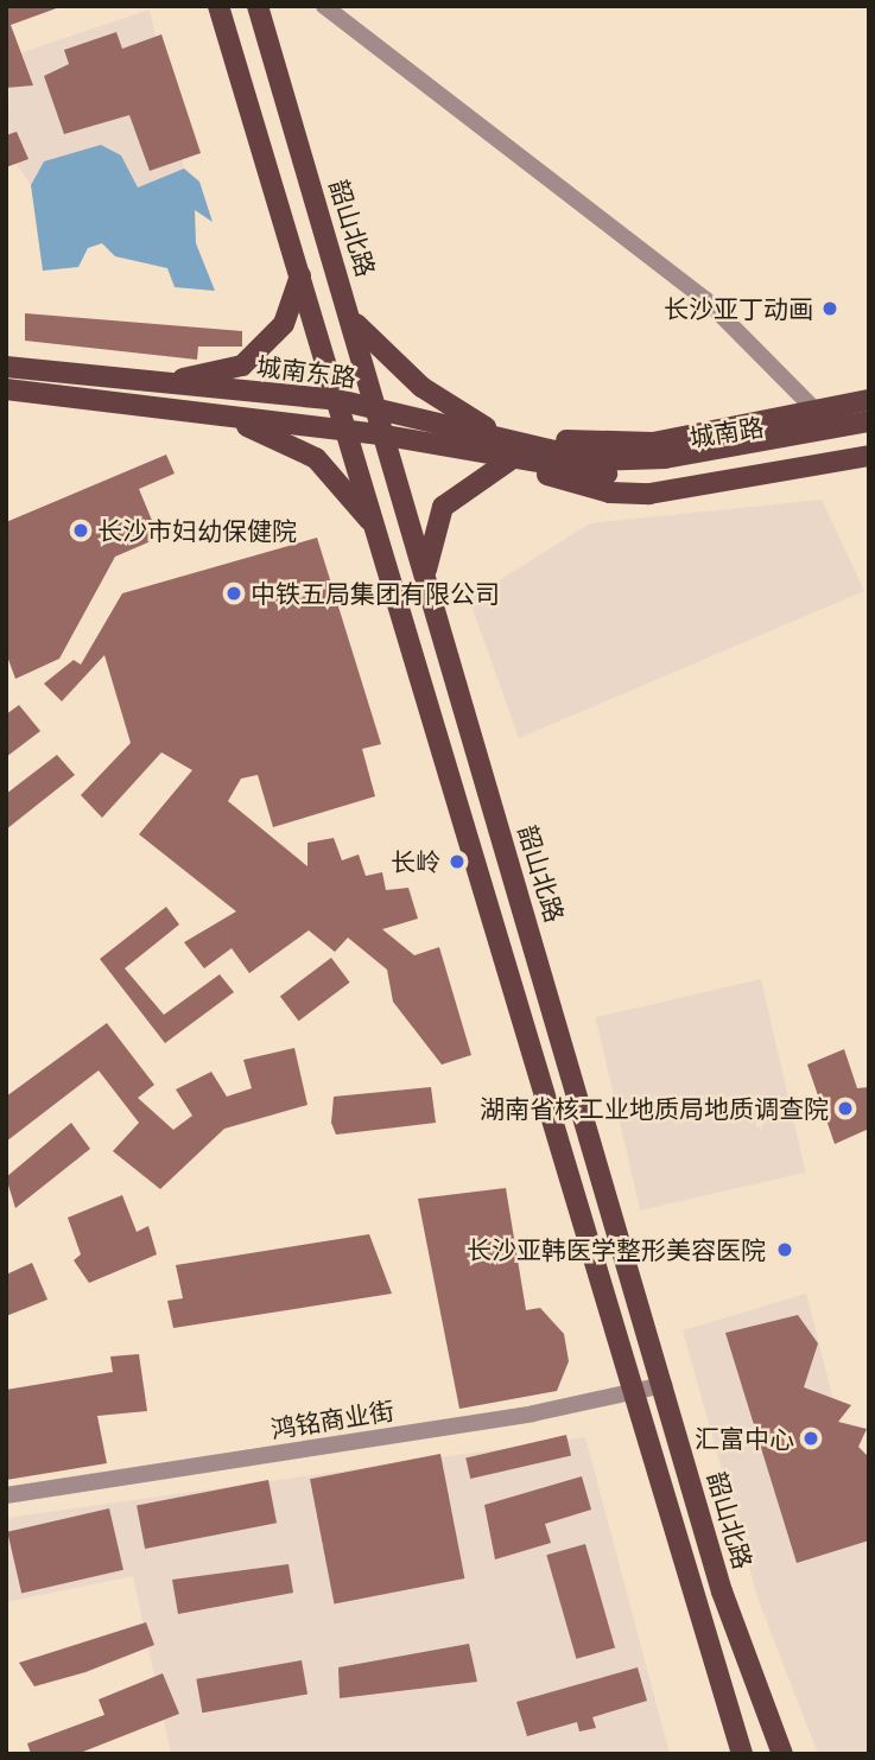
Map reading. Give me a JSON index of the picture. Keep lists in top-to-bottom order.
{
  "streets": {
    "main road": ["韶山北路", "城南东路", "城南路"],
    "street": ["鸿铭商业街"]
  },
  "crossings": [
    ["韶山北路", "城南东路"],
    ["韶山北路", "鸿铭商业街"],
    ["城南东路", "城南路"]
  ],
  "places": [
    "长沙亚丁动画",
    "长沙市妇幼保健院",
    "中铁五局集团有限公司",
    "长岭",
    "湖南省核工业地质局地质调查院",
    "长沙亚韩医学整形美容医院",
    "汇富中心"
  ]
}
